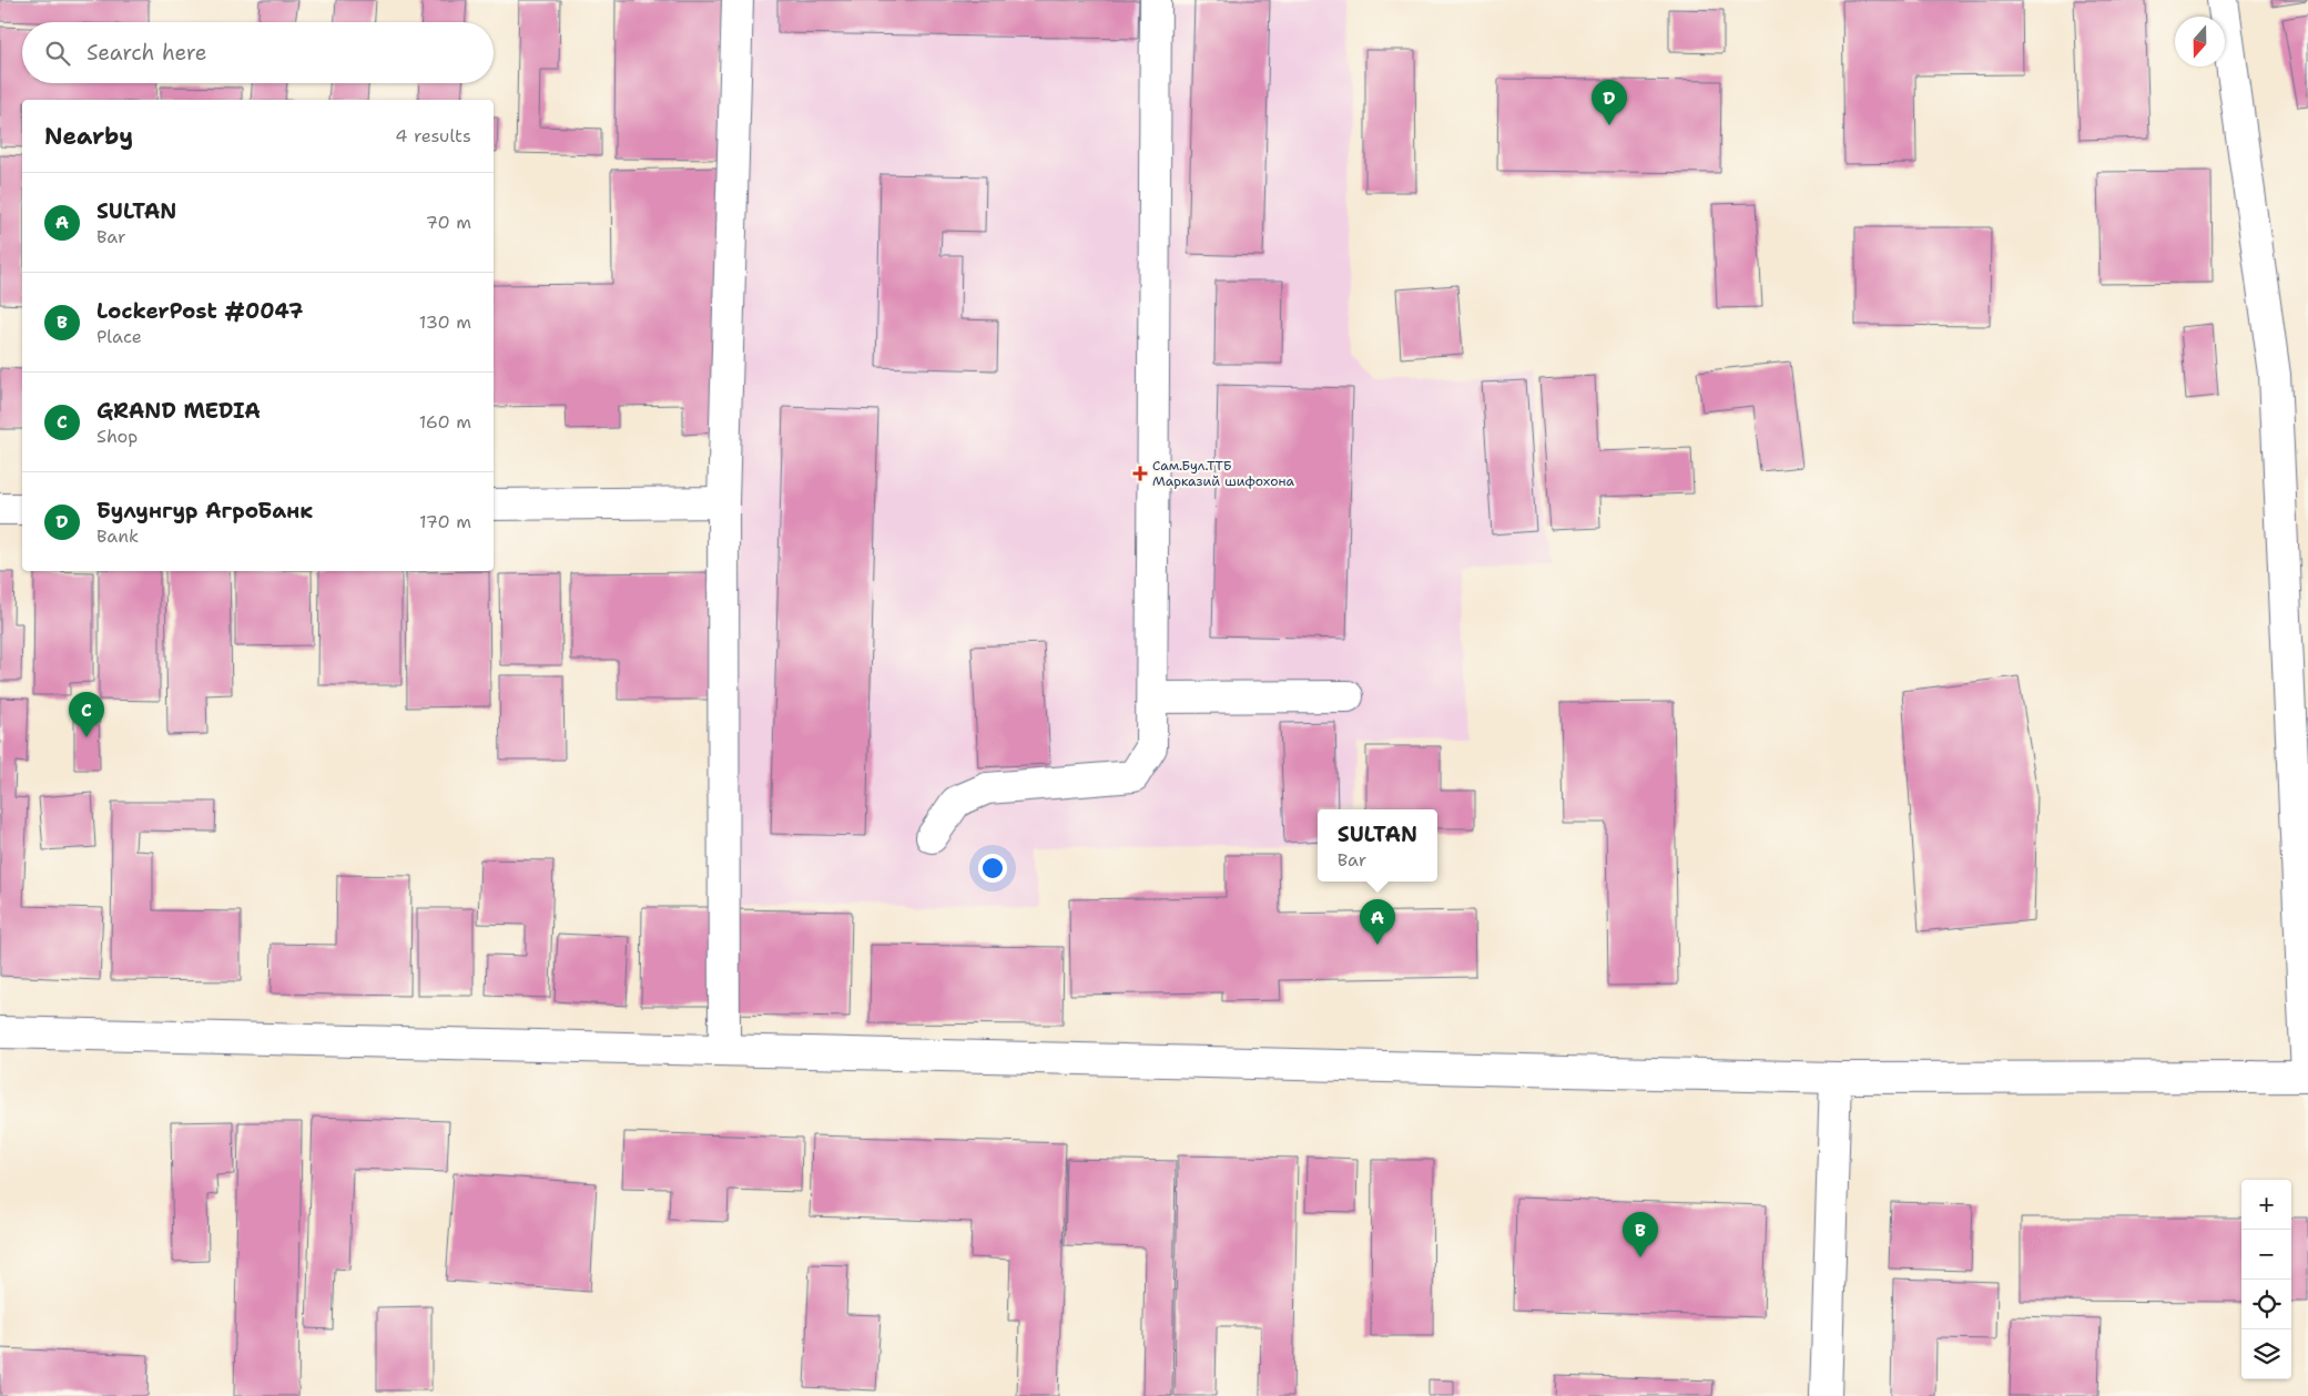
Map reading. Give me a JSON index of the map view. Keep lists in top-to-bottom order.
{
  "places": {
    "health": ["Сам.Бул.ТТБ Марказий шифохона"]
  },
  "north": "bottom",
  "page": {
    "search": "Search here",
    "pins": [
      "D",
      "C",
      "A",
      "B"
    ],
    "heading": ["Nearby", "4 results"],
    "list": [
      {
        "mark": "A",
        "name": "SULTAN",
        "note": "Bar",
        "value": "70 m"
      },
      {
        "mark": "B",
        "name": "LockerPost #0047",
        "note": "Place",
        "value": "130 m"
      },
      {
        "mark": "C",
        "name": "GRAND MEDIA",
        "note": "Shop",
        "value": "160 m"
      },
      {
        "mark": "D",
        "name": "Булунгур АгроБанк",
        "note": "Bank",
        "value": "170 m"
      }
    ],
    "popup": ["SULTAN", "Bar"],
    "map_buttons": ["+", "−"]
  }
}
